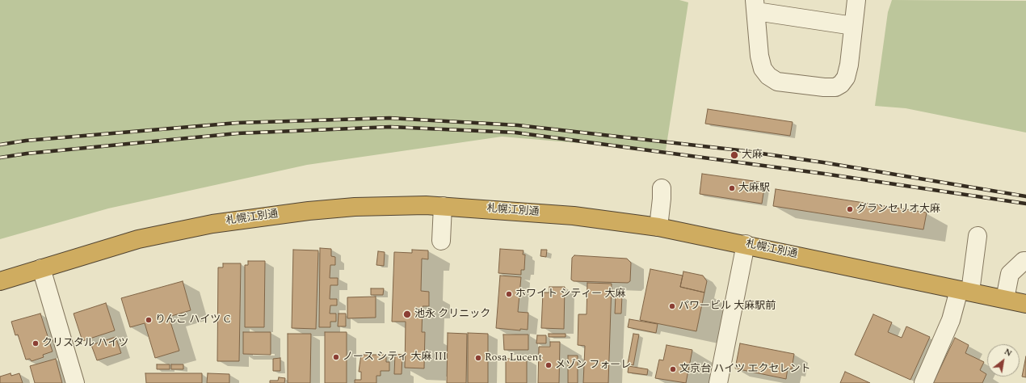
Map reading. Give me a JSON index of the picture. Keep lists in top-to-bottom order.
{
  "streets": {
    "highway": ["札幌江別通"]
  },
  "places": [
    "大麻",
    "大麻駅",
    "グランセリオ大麻",
    "ホワイト シティー 大麻",
    "パワービル 大麻駅前",
    "池永 クリニック",
    "りんご ハイツ C",
    "クリスタル ハイツ",
    "ノース シティ 大麻 III",
    "Rosa Lucent",
    "メゾン フォーレ",
    "文京台 ハイツ エクセレント"
  ],
  "north": "top right"
}
